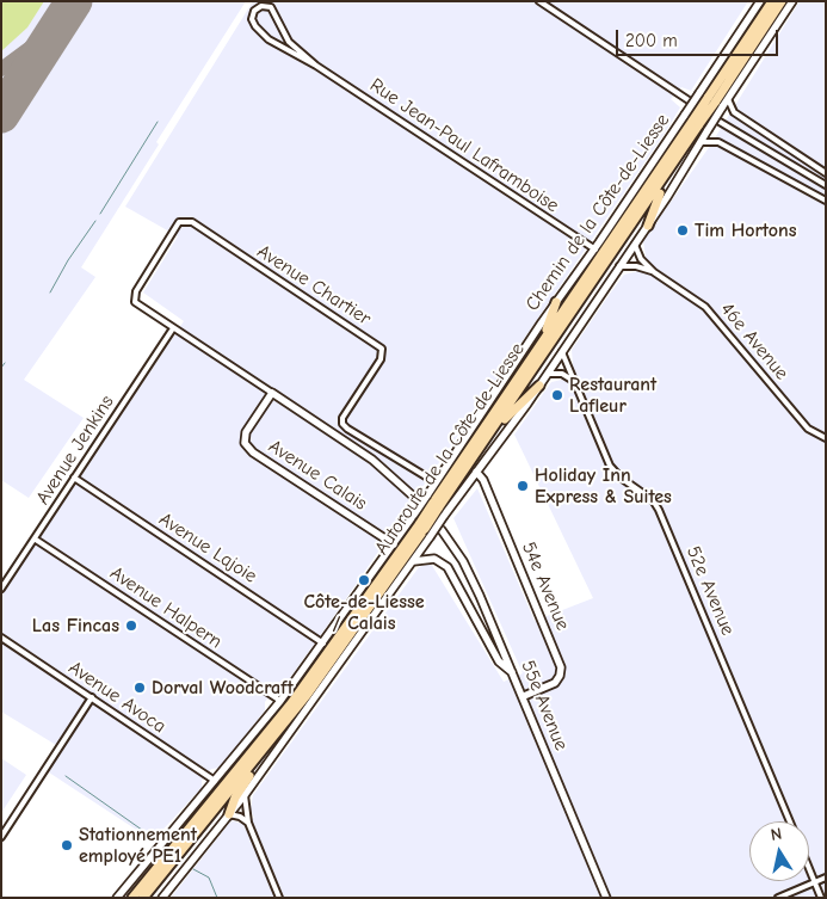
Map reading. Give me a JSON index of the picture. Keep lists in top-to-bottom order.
{
  "streets": {
    "highway": ["Autoroute de la Côte-de-Liesse"],
    "main road": [
      "Chemin de la Côte-de-Liesse",
      "Avenue Calais",
      "54e Avenue",
      "55e Avenue"
    ],
    "street": [
      "Rue Jean-Paul Laframboise",
      "Avenue Chartier",
      "46e Avenue",
      "Avenue Jenkins",
      "Avenue Lajoie",
      "52e Avenue",
      "Avenue Halpern",
      "Avenue Avoca"
    ]
  },
  "crossings": [
    ["Rue Jean-Paul Laframboise", "Chemin de la Côte-de-Liesse"],
    ["Chemin de la Côte-de-Liesse", "Avenue Chartier"],
    ["Chemin de la Côte-de-Liesse", "46e Avenue"],
    ["Chemin de la Côte-de-Liesse", "Autoroute de la Côte-de-Liesse"],
    ["Chemin de la Côte-de-Liesse", "Avenue Calais"],
    ["Chemin de la Côte-de-Liesse", "Avenue Lajoie"],
    ["Chemin de la Côte-de-Liesse", "54e Avenue"],
    ["Chemin de la Côte-de-Liesse", "52e Avenue"],
    ["Chemin de la Côte-de-Liesse", "Avenue Halpern"],
    ["Chemin de la Côte-de-Liesse", "Avenue Avoca"],
    ["Avenue Chartier", "Avenue Jenkins"],
    ["Avenue Jenkins", "Avenue Lajoie"],
    ["Avenue Jenkins", "Avenue Halpern"],
    ["54e Avenue", "55e Avenue"]
  ],
  "places": [
    "Tim Hortons",
    "Restaurant Lafleur",
    "Holiday Inn Express & Suites",
    "Côte-de-Liesse / Calais",
    "Las Fincas",
    "Dorval Woodcraft",
    "Stationnement employé PE1"
  ],
  "scale_bar": "200 m",
  "north": "top"
}
